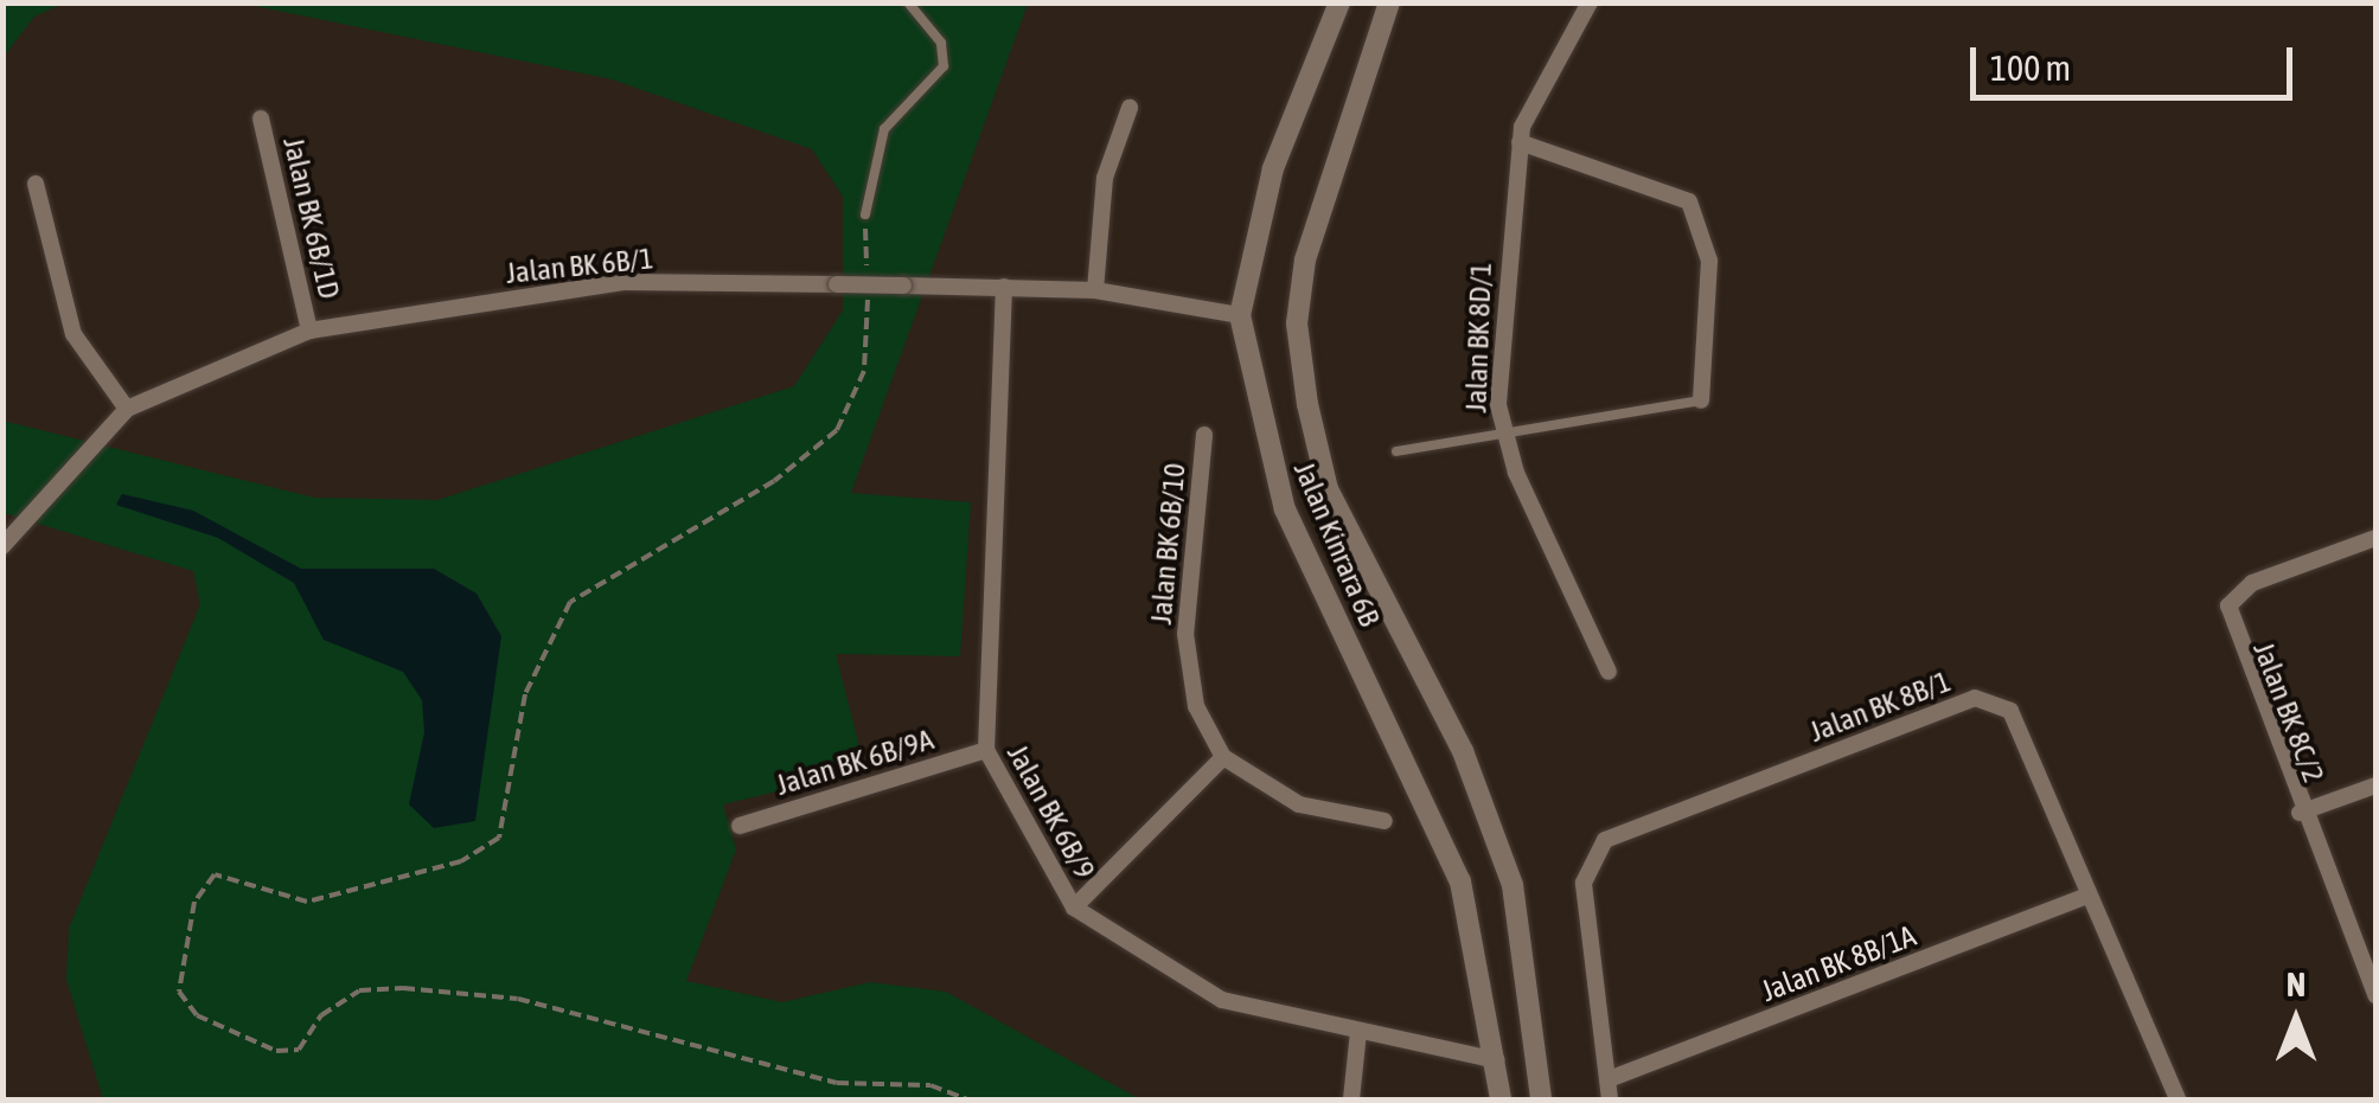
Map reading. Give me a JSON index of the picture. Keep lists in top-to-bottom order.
{
  "streets": {
    "street": [
      "Jalan BK 6B/1D",
      "Jalan BK 6B/1",
      "Jalan BK 8D/1",
      "Jalan BK 6B/10",
      "Jalan Kinrara 6B",
      "Jalan BK 8B/1",
      "Jalan BK 8C/2",
      "Jalan BK 6B/9A",
      "Jalan BK 6B/9",
      "Jalan BK 8B/1A"
    ]
  },
  "crossings": [
    ["Jalan BK 6B/1D", "Jalan BK 6B/1"],
    ["Jalan BK 6B/1", "Jalan Kinrara 6B"],
    ["Jalan BK 6B/1", "Jalan BK 6B/9"],
    ["Jalan Kinrara 6B", "Jalan BK 6B/9"],
    ["Jalan BK 8B/1", "Jalan BK 8B/1A"],
    ["Jalan BK 6B/9A", "Jalan BK 6B/9"]
  ],
  "scale_bar": "100 m",
  "north": "top"
}
